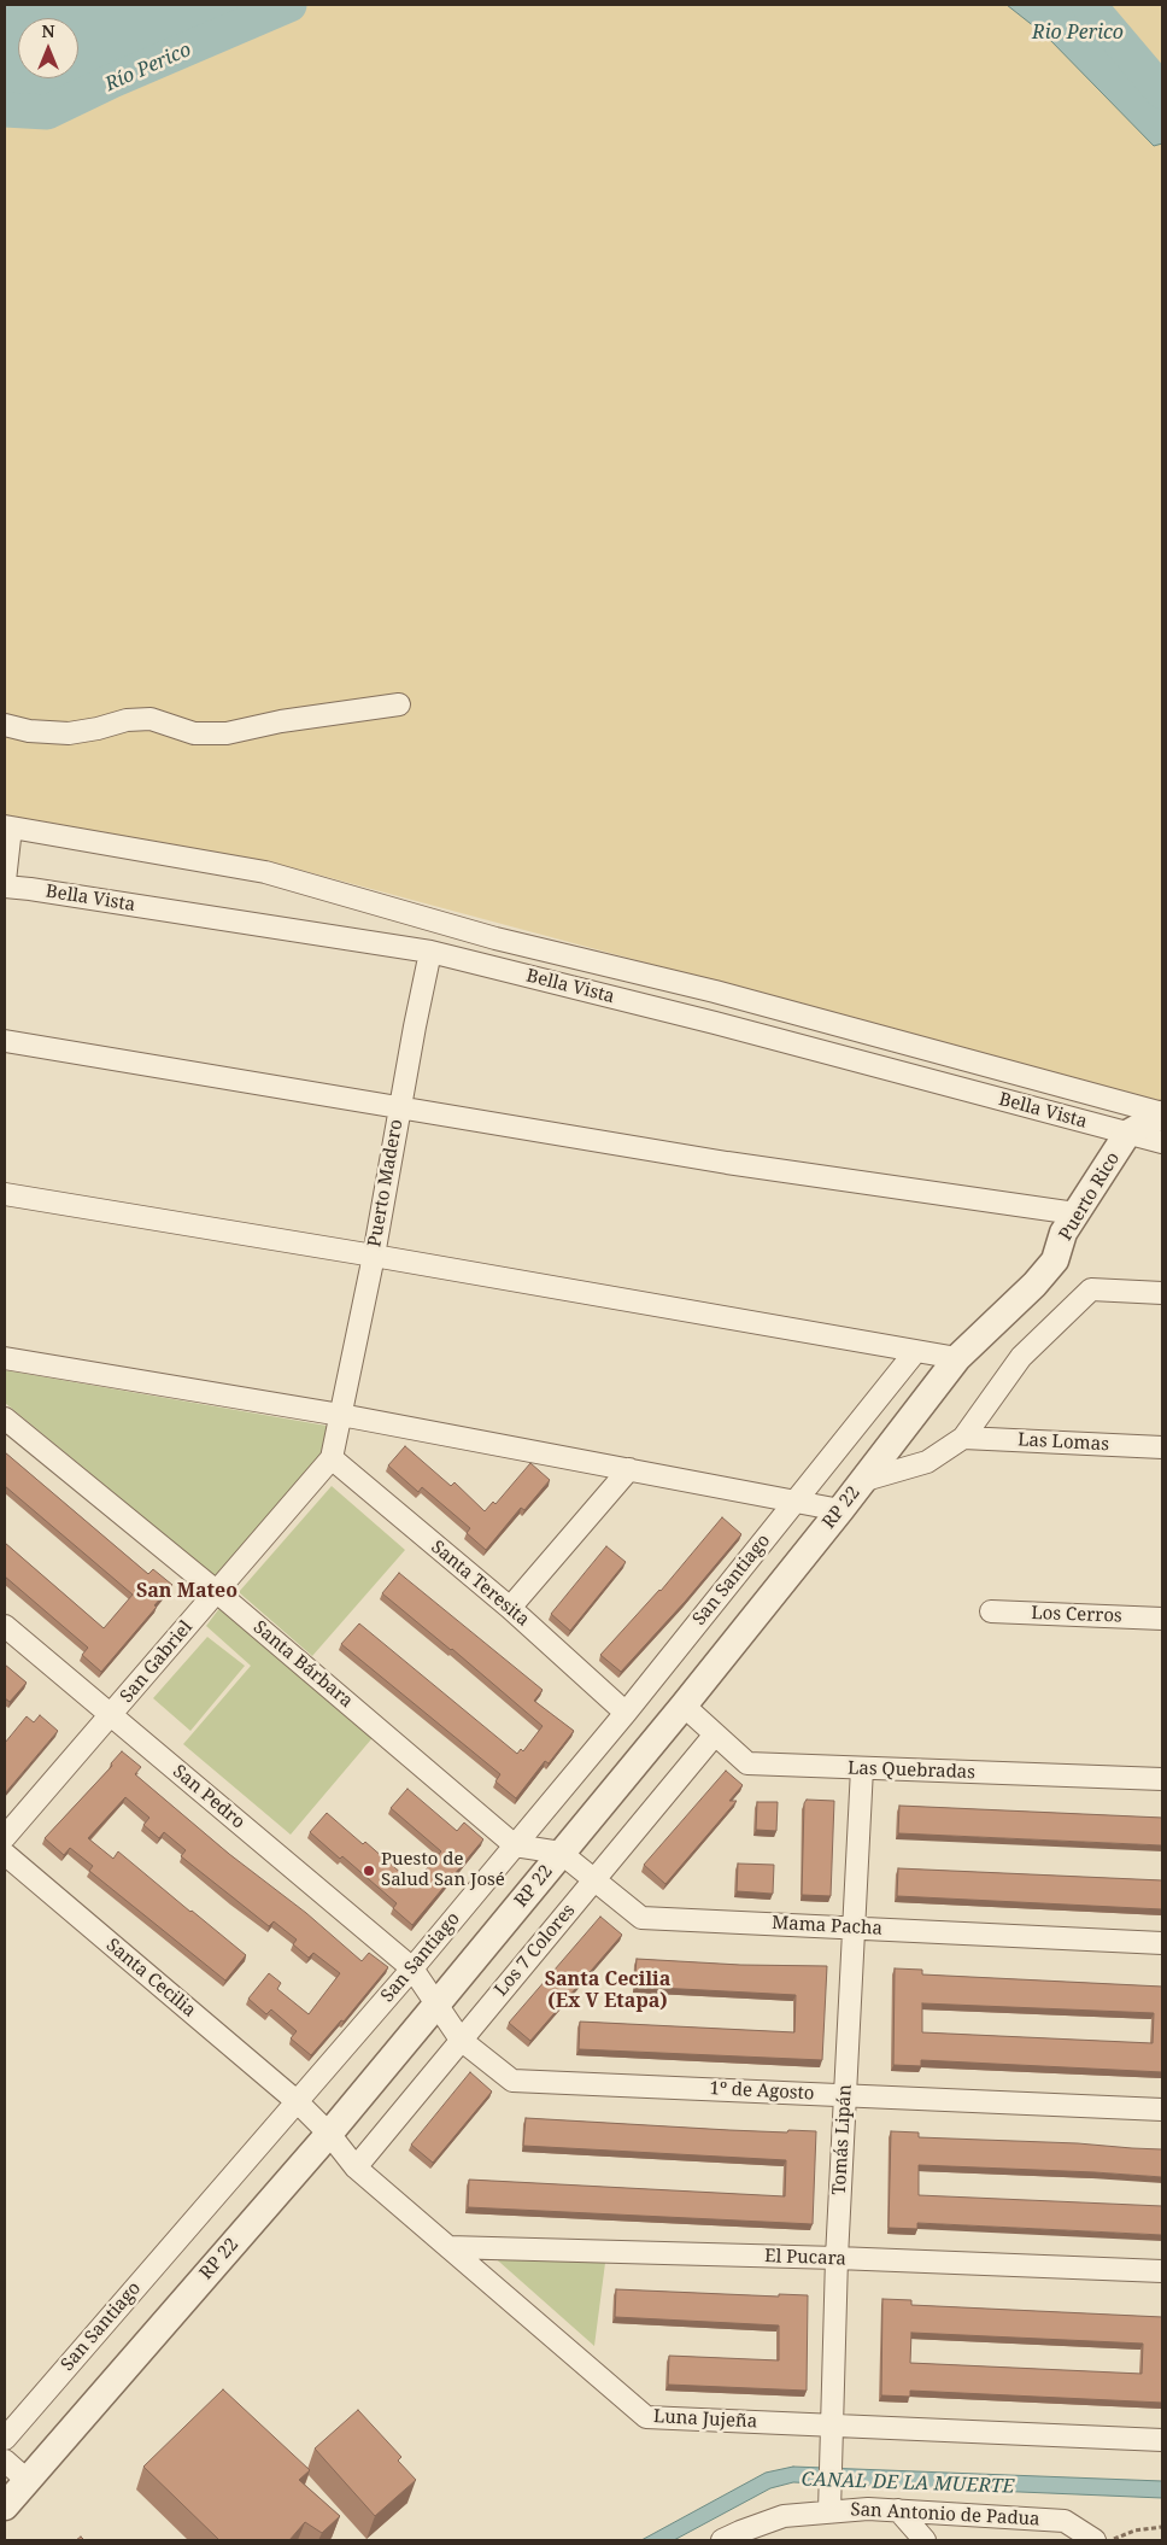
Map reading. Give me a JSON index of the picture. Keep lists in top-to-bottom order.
{
  "streets": {
    "street": [
      "Bella Vista",
      "Puerto Madero",
      "Puerto Rico",
      "Las Lomas",
      "RP 22",
      "San Santiago",
      "Santa Teresita",
      "Los Cerros",
      "San Gabriel",
      "Santa Bárbara",
      "Las Quebradas",
      "San Pedro",
      "Mama Pacha",
      "Los 7 Colores",
      "Santa Cecilia",
      "1º de Agosto",
      "Tomás Lipán",
      "El Pucara",
      "Luna Jujeña",
      "San Antonio de Padua"
    ]
  },
  "crossings": [
    ["Bella Vista", "Puerto Madero"],
    ["Bella Vista", "Puerto Rico"],
    ["Puerto Madero", "Santa Teresita"],
    ["Puerto Madero", "San Gabriel"],
    ["Puerto Rico", "RP 22"],
    ["RP 22", "Las Quebradas"],
    ["RP 22", "Mama Pacha"],
    ["RP 22", "1º de Agosto"],
    ["RP 22", "Luna Jujeña"],
    ["San Santiago", "Santa Teresita"],
    ["San Santiago", "Santa Bárbara"],
    ["San Santiago", "San Pedro"],
    ["San Santiago", "Mama Pacha"],
    ["San Santiago", "Santa Cecilia"],
    ["San Santiago", "1º de Agosto"],
    ["San Santiago", "Luna Jujeña"],
    ["Santa Teresita", "San Gabriel"],
    ["San Gabriel", "Santa Bárbara"],
    ["San Gabriel", "San Pedro"],
    ["Santa Bárbara", "Mama Pacha"],
    ["Las Quebradas", "Los 7 Colores"],
    ["Las Quebradas", "Tomás Lipán"],
    ["San Pedro", "1º de Agosto"],
    ["Mama Pacha", "Los 7 Colores"],
    ["Mama Pacha", "Tomás Lipán"],
    ["Los 7 Colores", "1º de Agosto"],
    ["Los 7 Colores", "Luna Jujeña"],
    ["Santa Cecilia", "Luna Jujeña"],
    ["1º de Agosto", "Tomás Lipán"],
    ["Tomás Lipán", "El Pucara"],
    ["Tomás Lipán", "Luna Jujeña"],
    ["Tomás Lipán", "San Antonio de Padua"],
    ["El Pucara", "Luna Jujeña"]
  ],
  "districts": ["San Mateo", "Santa Cecilia (Ex V Etapa)"],
  "water": ["Rio Perico", "Río Perico", "CANAL DE LA MUERTE"],
  "places": ["Puesto de Salud San José"],
  "north": "top"
}
